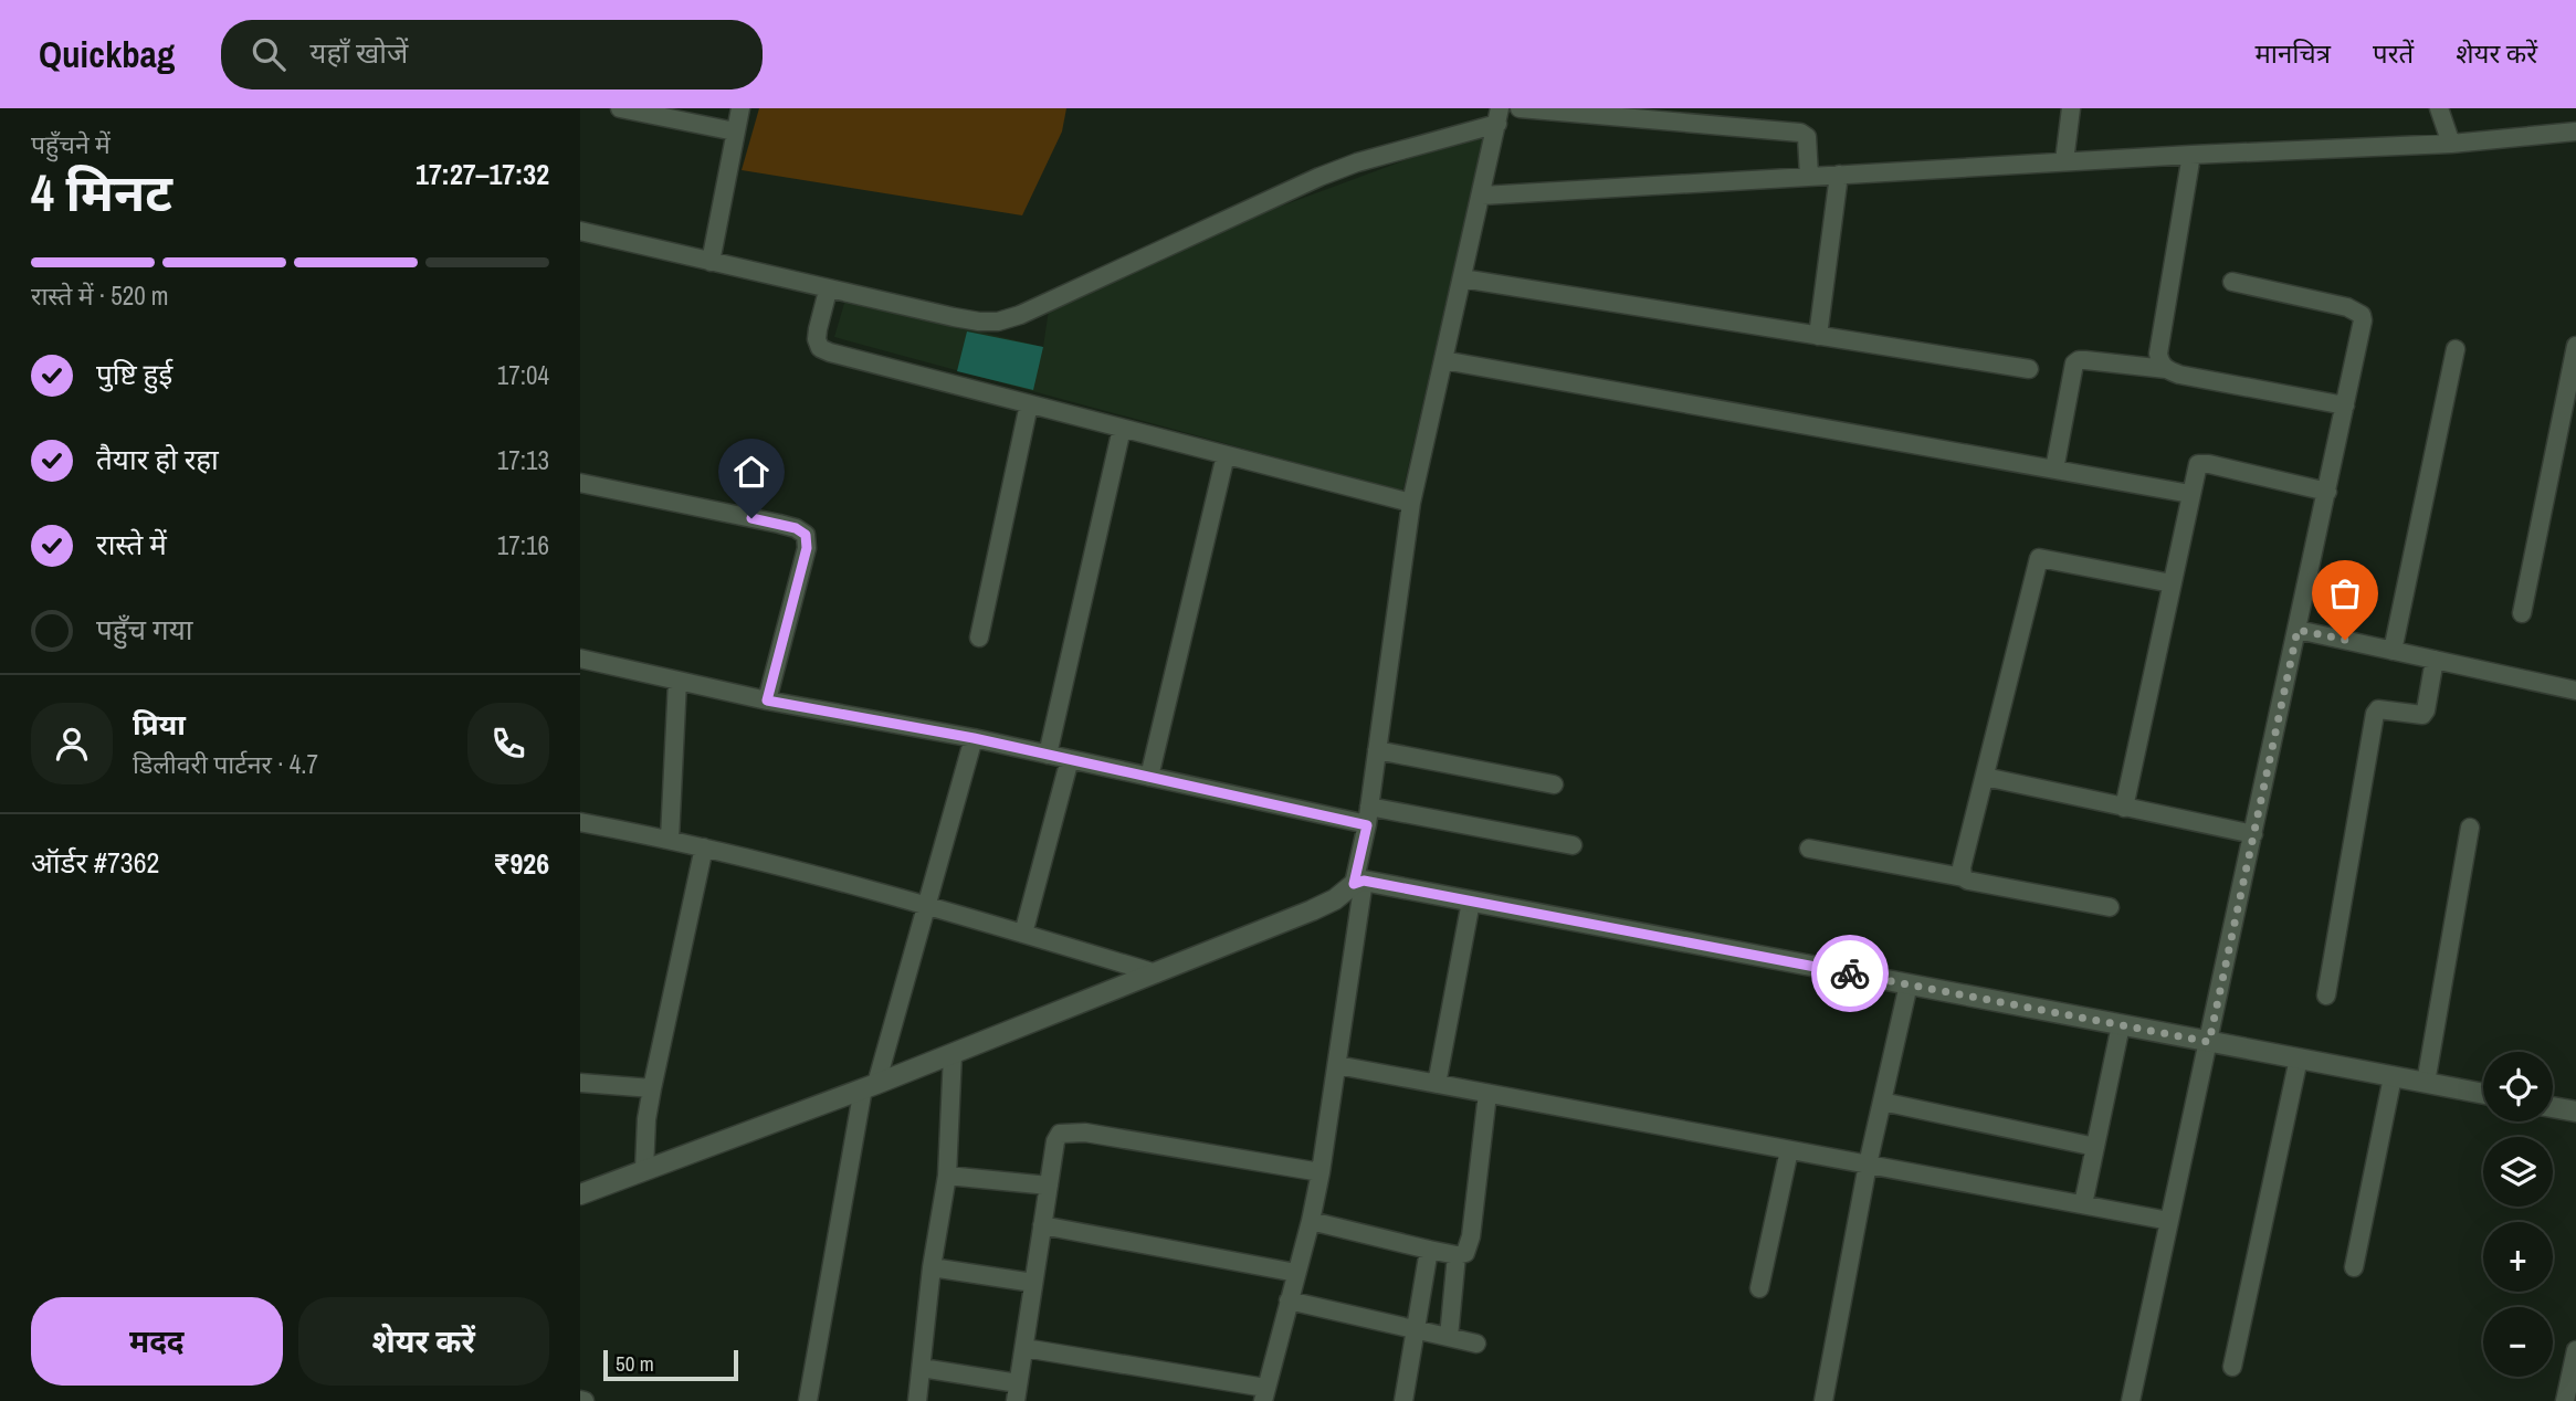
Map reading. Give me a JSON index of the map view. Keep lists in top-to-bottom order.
{
  "scale_bar": "50 m",
  "page": {
    "header": "Quickbag",
    "search": "यहाँ खोजें",
    "nav": ["मानचित्र", "परतें", "शेयर करें"],
    "heading": ["4 मिनट", "पहुँचने में", "17:27–17:32"],
    "panel": [
      "प्रिया",
      "डिलीवरी पार्टनर · 4.7",
      "ऑर्डर #7362",
      "₹926"
    ],
    "bar": "रास्ते में · 520 m",
    "list": [
      ["पुष्टि हुई", "17:04"],
      ["तैयार हो रहा", "17:13"],
      ["रास्ते में", "17:16"],
      "पहुँच गया"
    ],
    "map_buttons": ["+", "−"],
    "buttons": ["मदद", "शेयर करें"],
    "scale": "50 m"
  }
}
